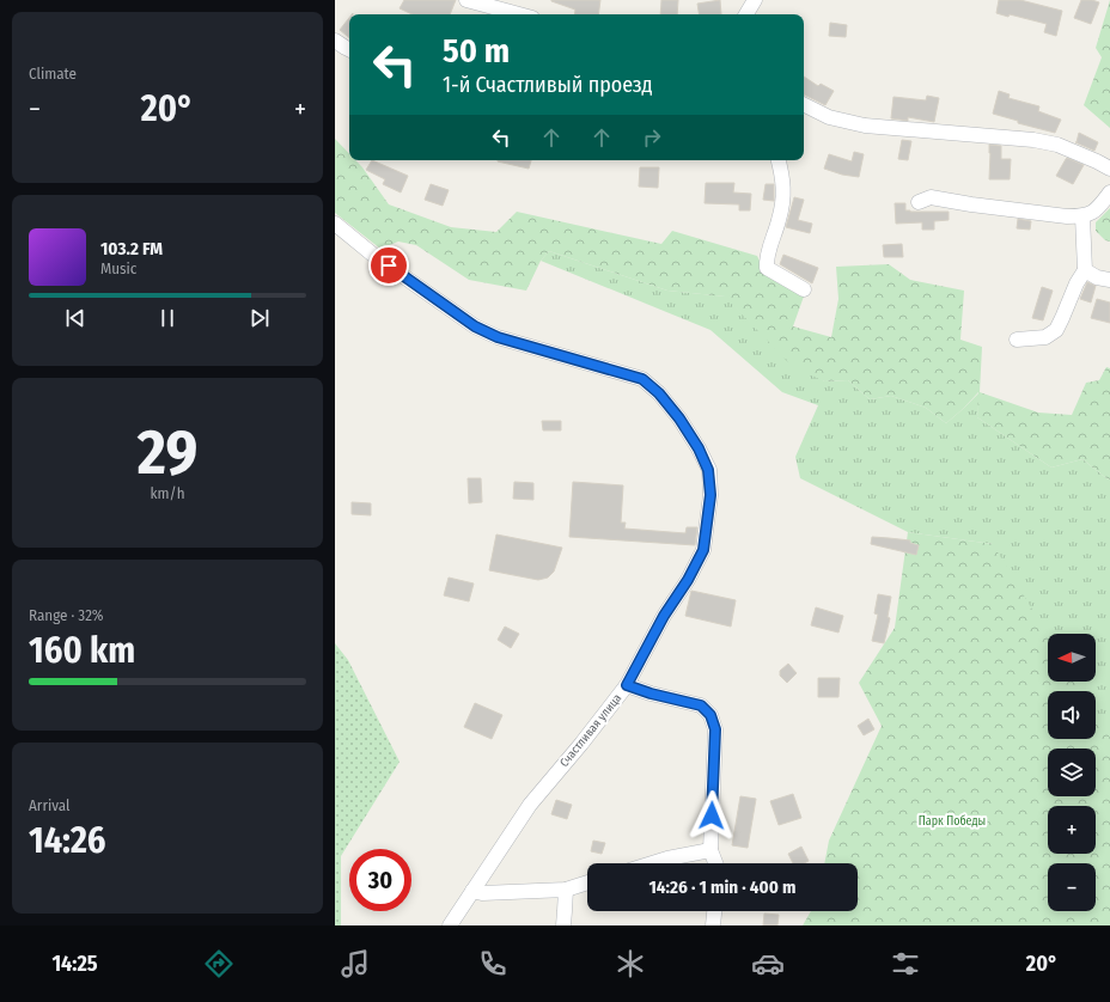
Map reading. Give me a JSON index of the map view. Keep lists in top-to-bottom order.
{
  "streets": {
    "street": ["Счастливая улица"]
  },
  "parks": ["Парк Победы"],
  "north": "left",
  "page": {
    "tile": [
      "Climate",
      ["29", "km/h"],
      ["Range · 32%", "160 km"],
      ["Arrival", "14:26"]
    ],
    "turn": ["50 m", "1-й Счастливый проезд"],
    "heat": ["−", "20°", "+"],
    "song": ["103.2 FM", "Music"],
    "map_buttons": ["+", "−"],
    "limit": "30",
    "trip": "14:26 · 1 min · 400 m",
    "tabs": ["14:25", "20°"]
  }
}
